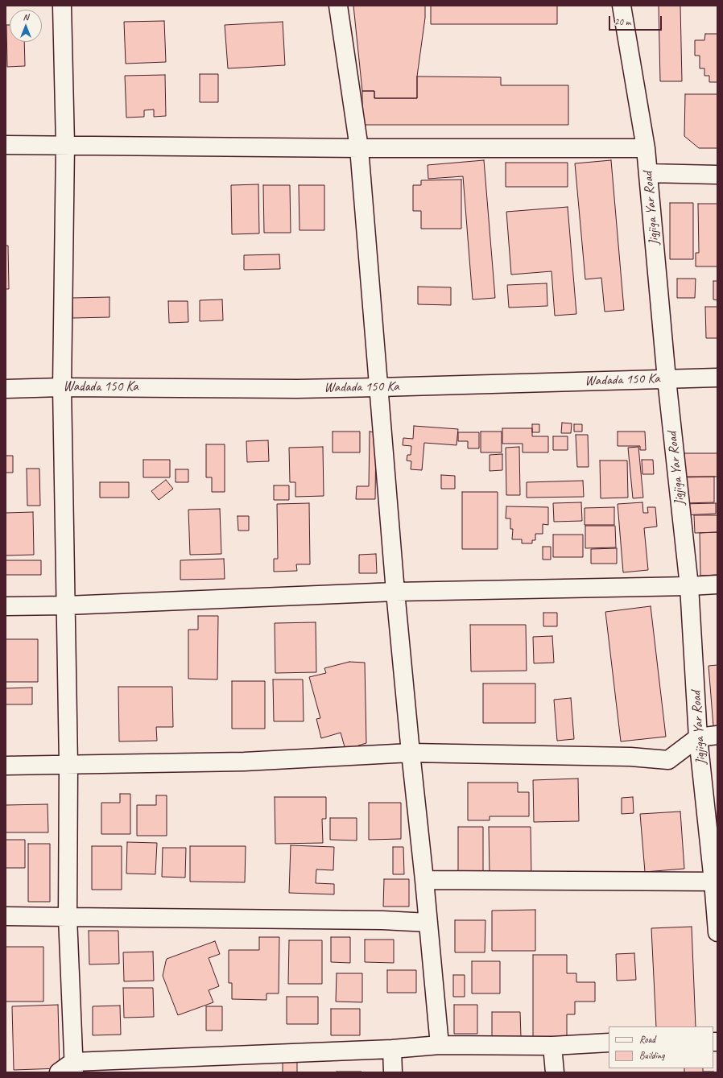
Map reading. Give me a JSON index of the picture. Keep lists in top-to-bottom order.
{
  "streets": {
    "street": ["Jigjiga Yar Road", "Wadada 150 Ka"]
  },
  "crossings": [
    ["Jigjiga Yar Road", "Wadada 150 Ka"]
  ],
  "legend": ["Road", "Building"],
  "scale_bar": "20 m",
  "north": "top"
}
